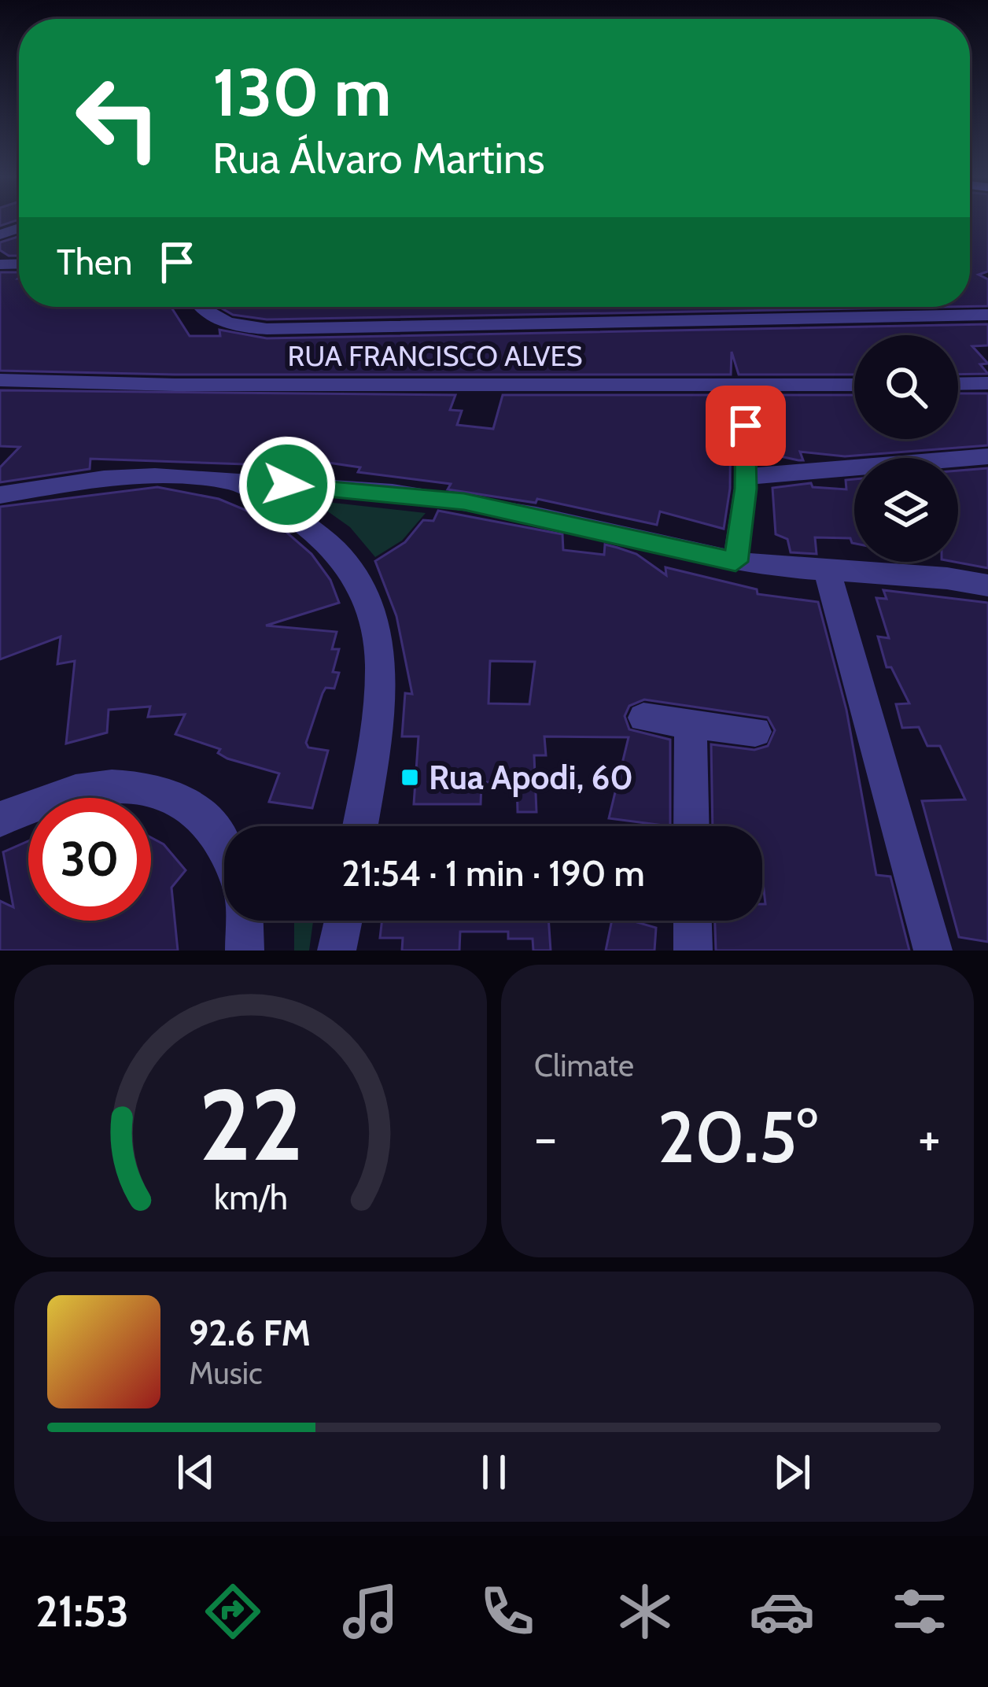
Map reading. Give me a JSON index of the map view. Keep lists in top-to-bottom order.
{
  "streets": {
    "street": ["RUA FRANCISCO ALVES"]
  },
  "places": {
    "transit": ["Rua Apodi, 60"]
  },
  "page": {
    "turn": ["130 m", "Rua Álvaro Martins"],
    "then": "Then",
    "limit": "30",
    "trip": "21:54 · 1 min · 190 m",
    "tile": "Climate",
    "heat": ["−", "20.5°", "+"],
    "song": ["92.6 FM", "Music"],
    "tabs": "21:53",
    "gauge": ["22", "km/h"]
  }
}
